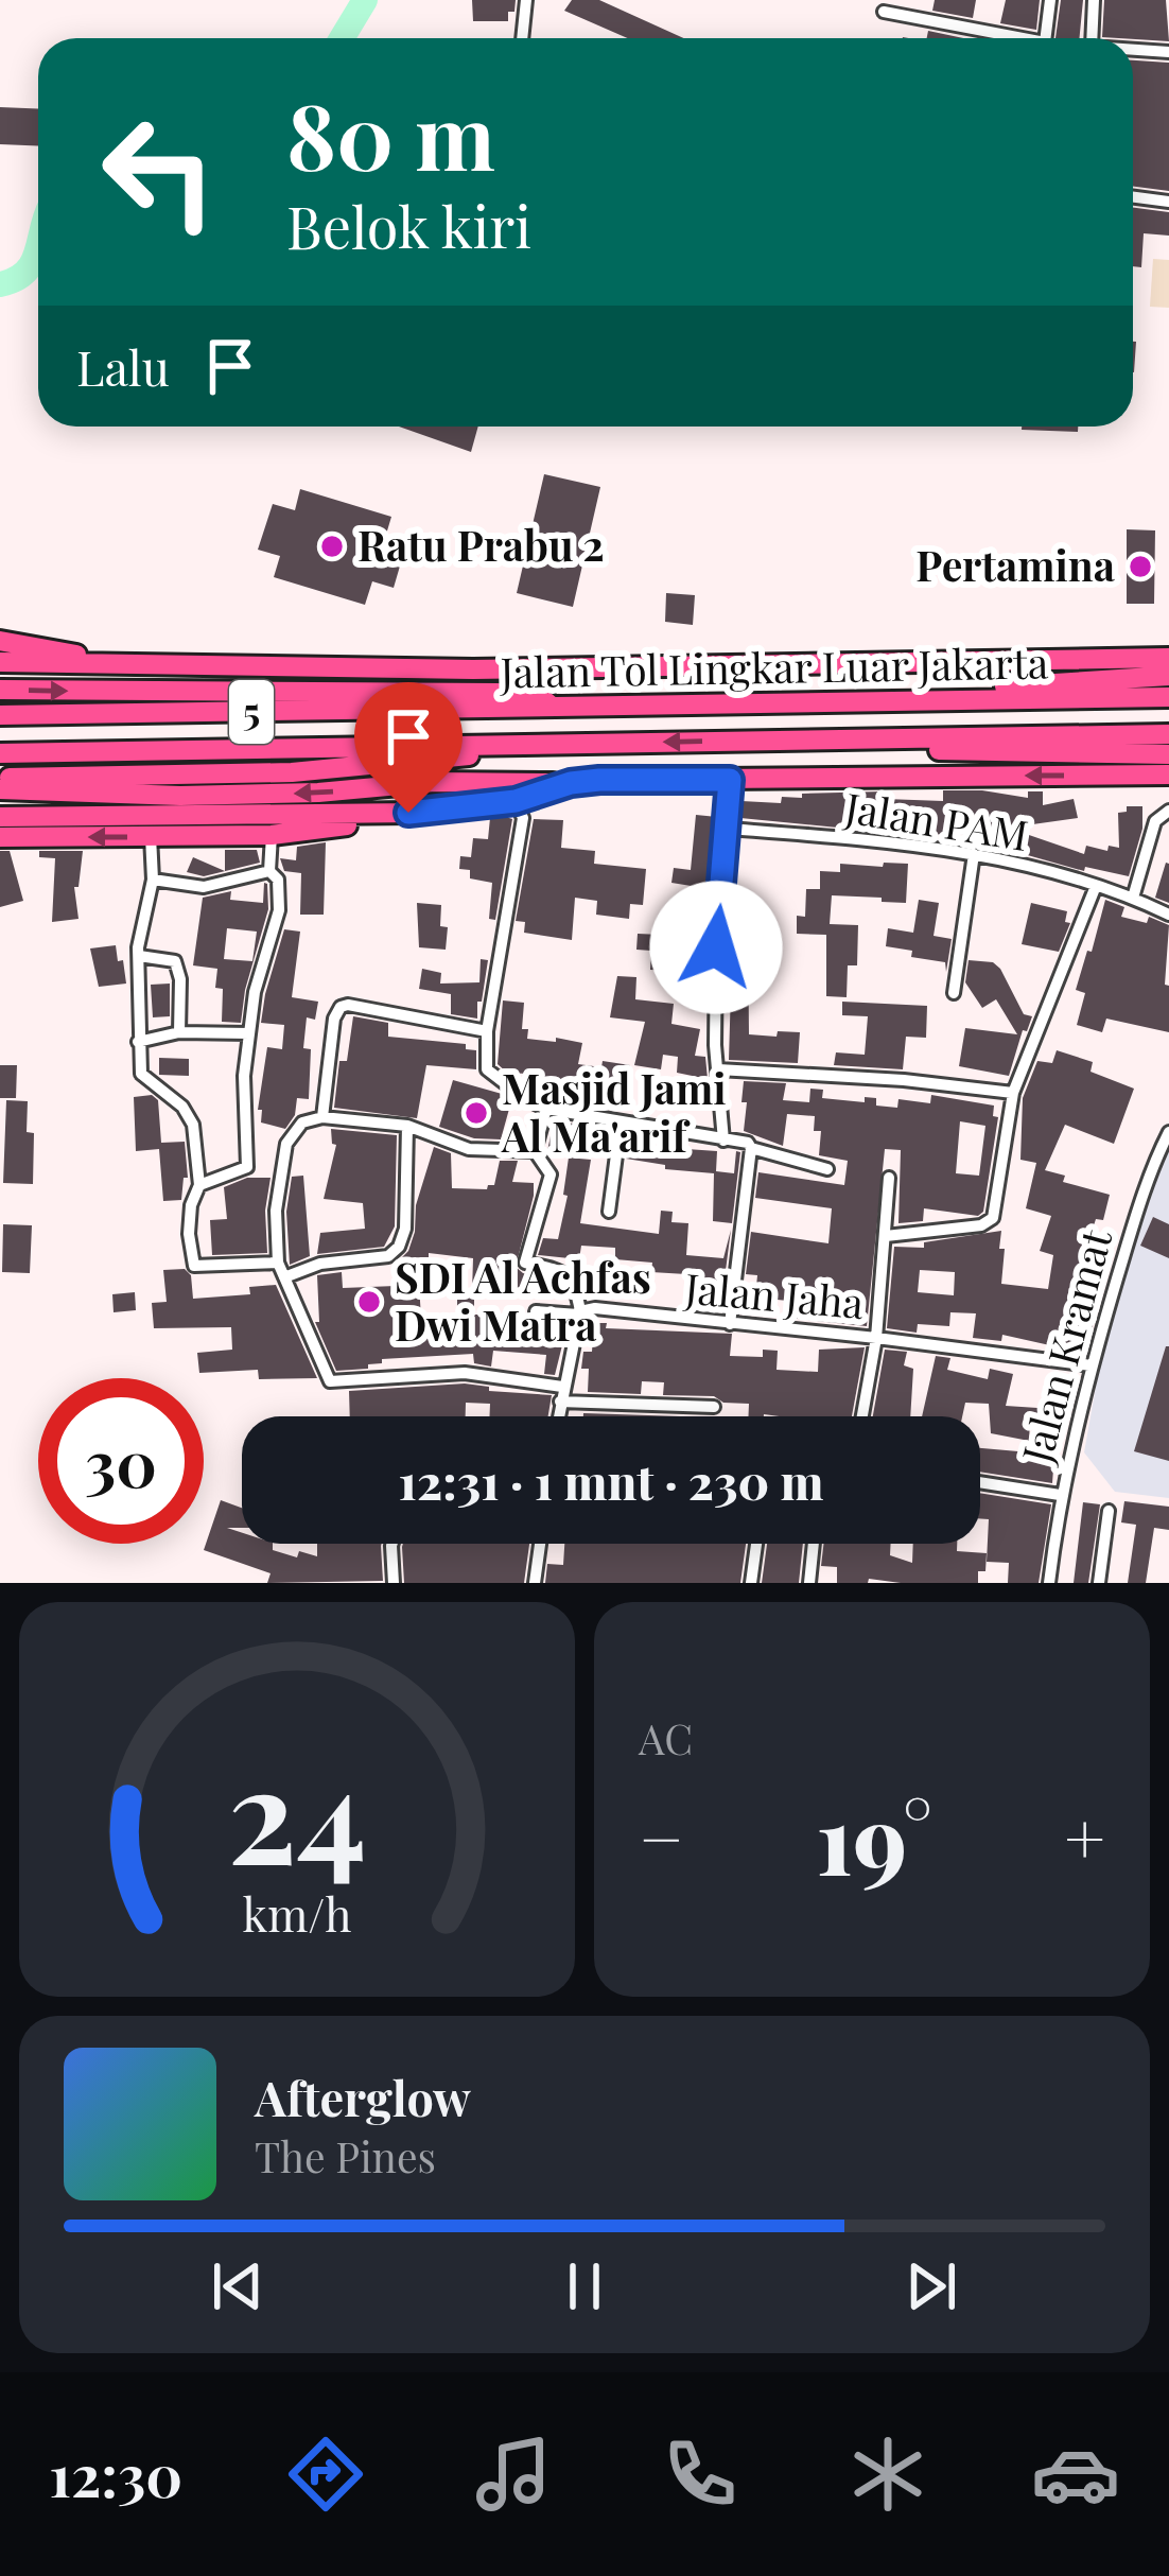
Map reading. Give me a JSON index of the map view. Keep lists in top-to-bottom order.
{
  "streets": {
    "highway": ["Jalan Tol Lingkar Luar Jakarta", "5"],
    "street": ["Jalan PAM", "Jalan Jaha", "Jalan Kramat"]
  },
  "crossings": [
    ["Jalan Jaha", "Jalan Kramat"]
  ],
  "places": [
    "Ratu Prabu 2",
    "Pertamina",
    "Masjid Jami Al Ma'arif",
    "SDI Al Achfas Dwi Matra"
  ],
  "page": {
    "turn": ["80 m", "Belok kiri"],
    "then": "Lalu",
    "limit": "30",
    "trip": "12:31 · 1 mnt · 230 m",
    "tile": "AC",
    "heat": ["−", "19°", "+"],
    "song": ["Afterglow", "The Pines"],
    "tabs": "12:30",
    "gauge": ["24", "km/h"]
  }
}
